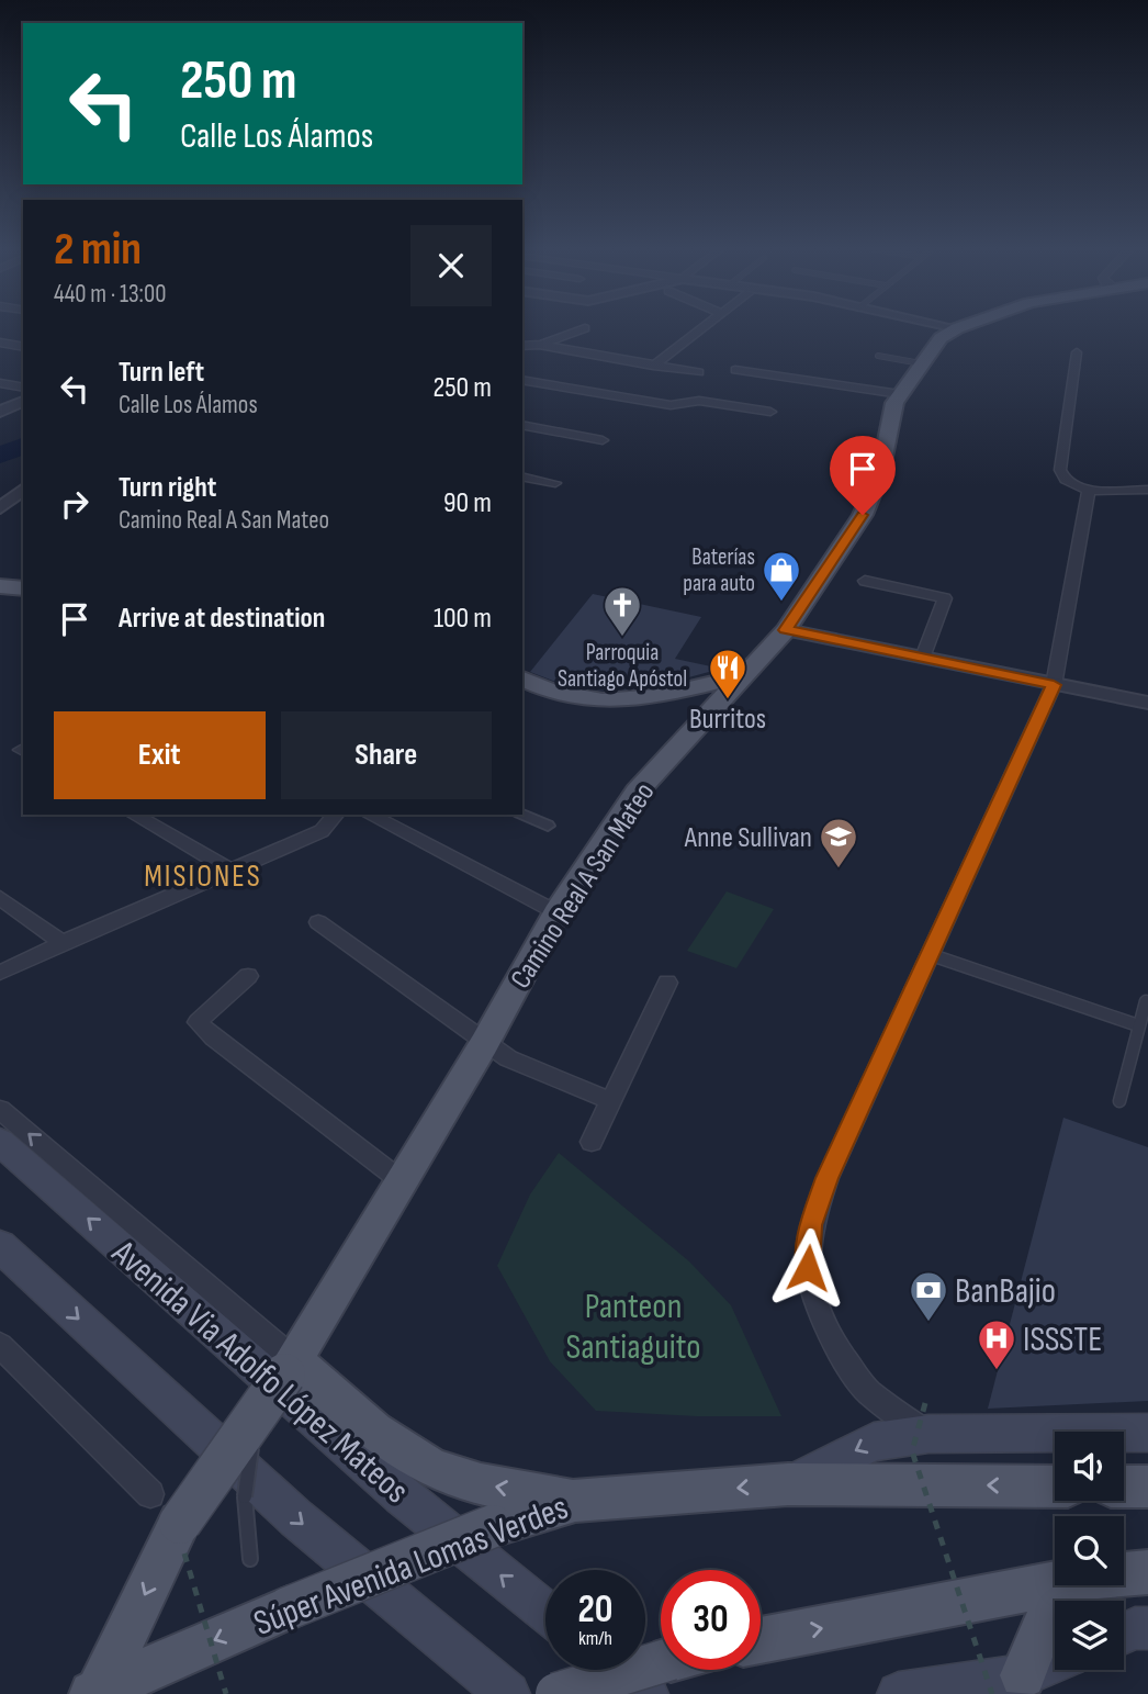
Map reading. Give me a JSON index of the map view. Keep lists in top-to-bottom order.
{
  "streets": {
    "main road": ["Camino Real A San Mateo", "Avenida Via Adolfo López Mateos", "Súper Avenida Lomas Verdes"]
  },
  "crossings": [
    ["Camino Real A San Mateo", "Avenida Via Adolfo López Mateos"],
    ["Camino Real A San Mateo", "Súper Avenida Lomas Verdes"]
  ],
  "one_way": ["Avenida Via Adolfo López Mateos"],
  "districts": ["MISIONES"],
  "parks": ["Panteon Santiaguito"],
  "places": {
    "shop": ["Baterías para auto"],
    "church": ["Parroquia Santiago Apóstol"],
    "restaurant": ["Burritos"],
    "school or university": ["Anne Sullivan"],
    "bank": ["BanBajio"],
    "hospital": ["ISSSTE"]
  },
  "page": {
    "turn": ["250 m", "Calle Los Álamos"],
    "heading": ["2 min", "440 m · 13:00"],
    "list": [
      {
        "name": "Turn left",
        "note": "Calle Los Álamos",
        "value": "250 m"
      },
      {
        "name": "Turn right",
        "note": "Camino Real A San Mateo",
        "value": "90 m"
      },
      {
        "name": "Arrive at destination",
        "value": "100 m"
      }
    ],
    "buttons": ["Exit", "Share"],
    "speed": "20 km/h",
    "limit": "30"
  }
}
